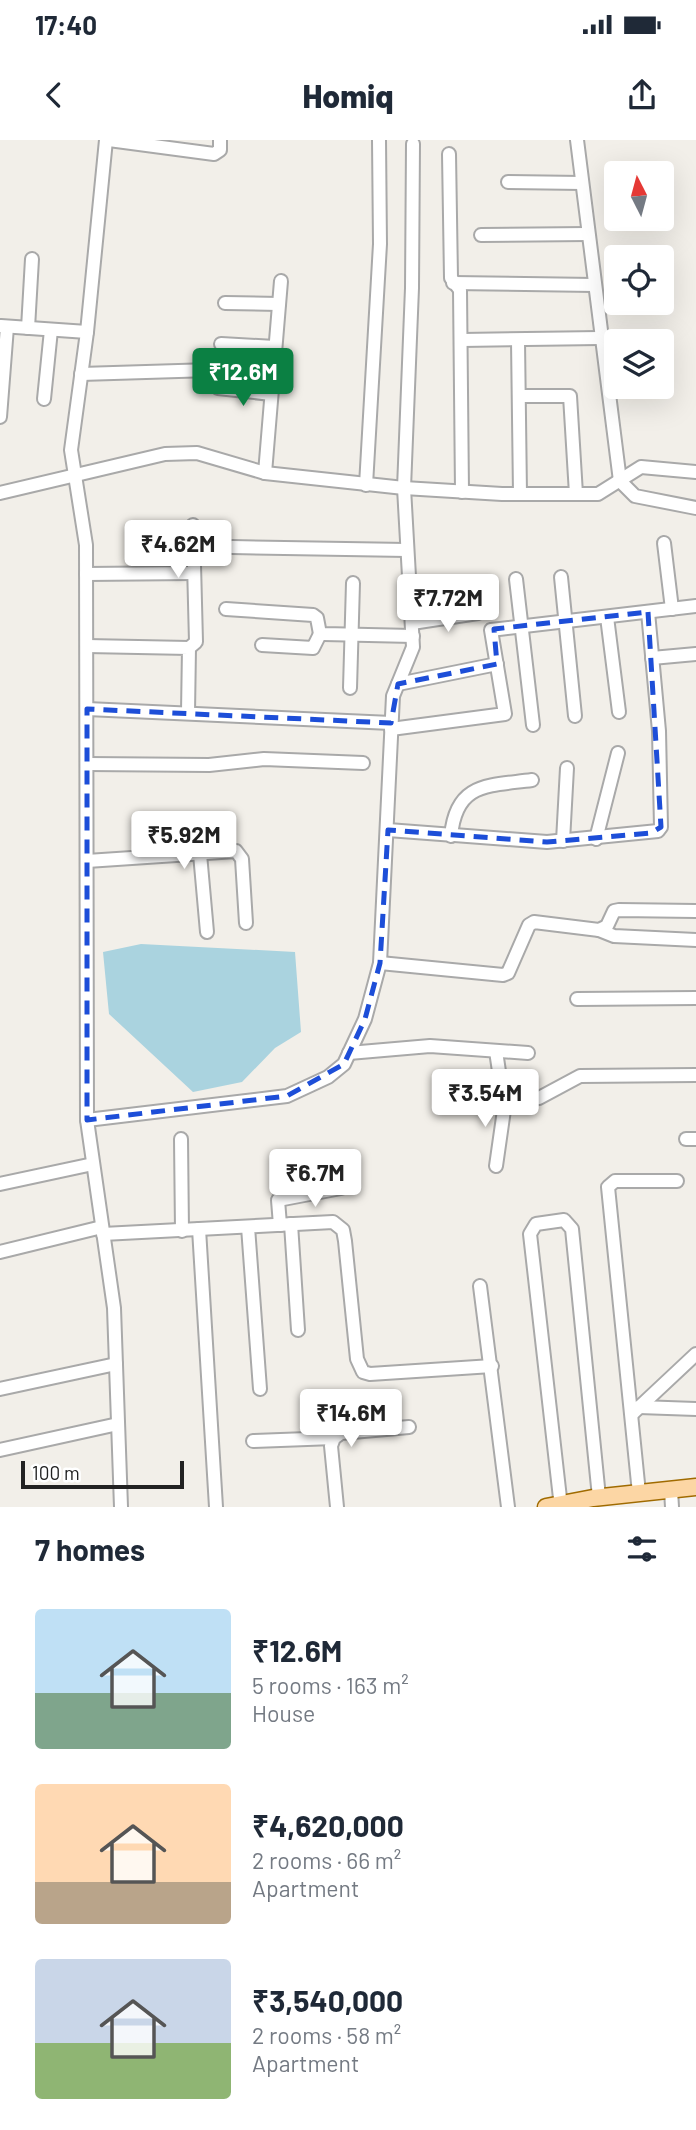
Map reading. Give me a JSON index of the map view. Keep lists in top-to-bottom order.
{
  "scale_bar": "100 m",
  "north": "top",
  "page": {
    "status": "17:40",
    "header": "Homiq",
    "price": [
      "₹12.6M",
      "₹4.62M",
      "₹7.72M",
      "₹5.92M",
      "₹3.54M",
      "₹6.7M",
      "₹14.6M"
    ],
    "scale": "100 m",
    "heading": "7 homes",
    "list": [
      {
        "name": "₹12.6M",
        "note": "5 rooms · 163 m² · House"
      },
      {
        "name": "₹4,620,000",
        "note": "2 rooms · 66 m² · Apartment"
      },
      {
        "name": "₹3,540,000",
        "note": "2 rooms · 58 m² · Apartment"
      }
    ]
  }
}
